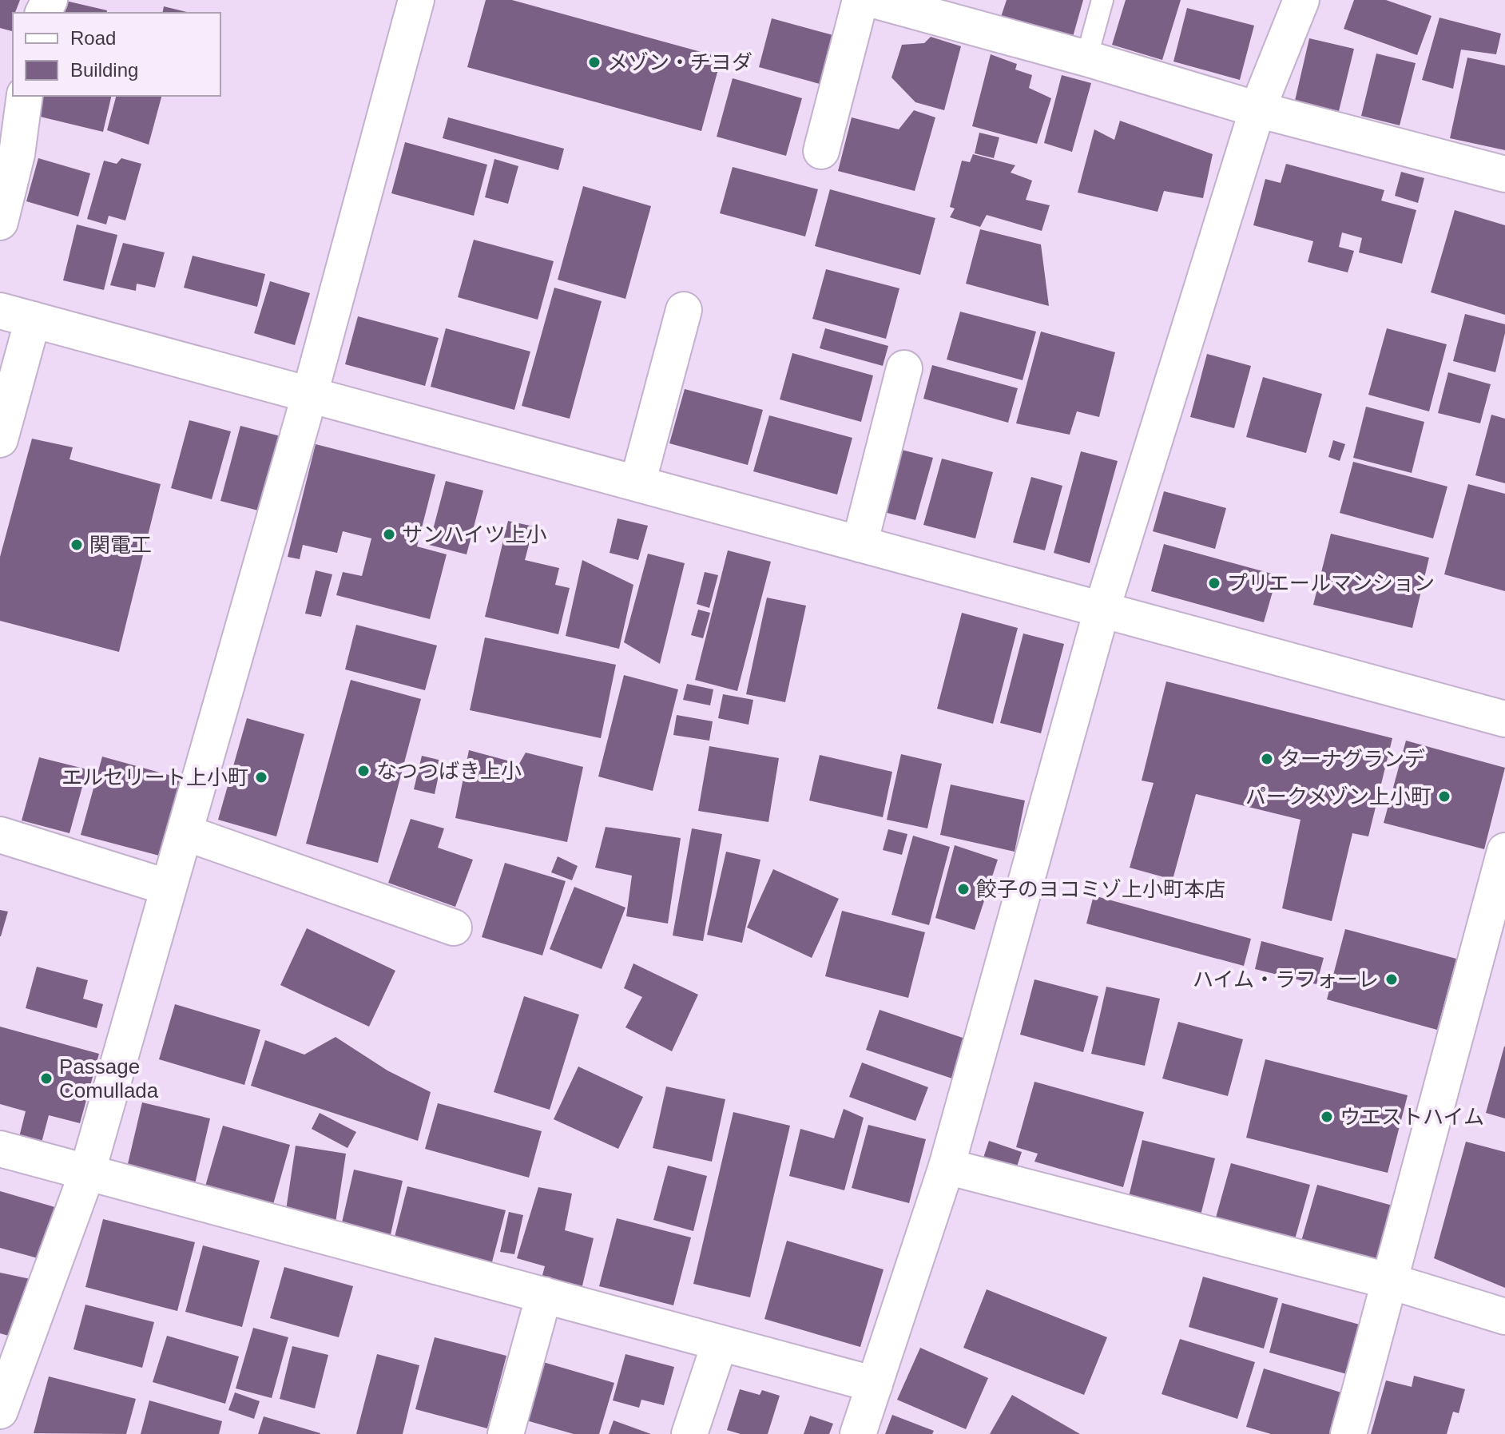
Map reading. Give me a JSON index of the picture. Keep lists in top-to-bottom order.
{
  "places": [
    "メゾン・チヨダ",
    "サンハイツ上小",
    "関電工",
    "プリエールマンション",
    "ターナグランデ",
    "なつつばき上小",
    "エルセリート上小町",
    "パークメゾン上小町",
    "餃子のヨコミゾ上小町本店",
    "ハイム・ラフォーレ",
    "Passage Comullada",
    "ウエストハイム"
  ],
  "legend": ["Road", "Building"]
}
